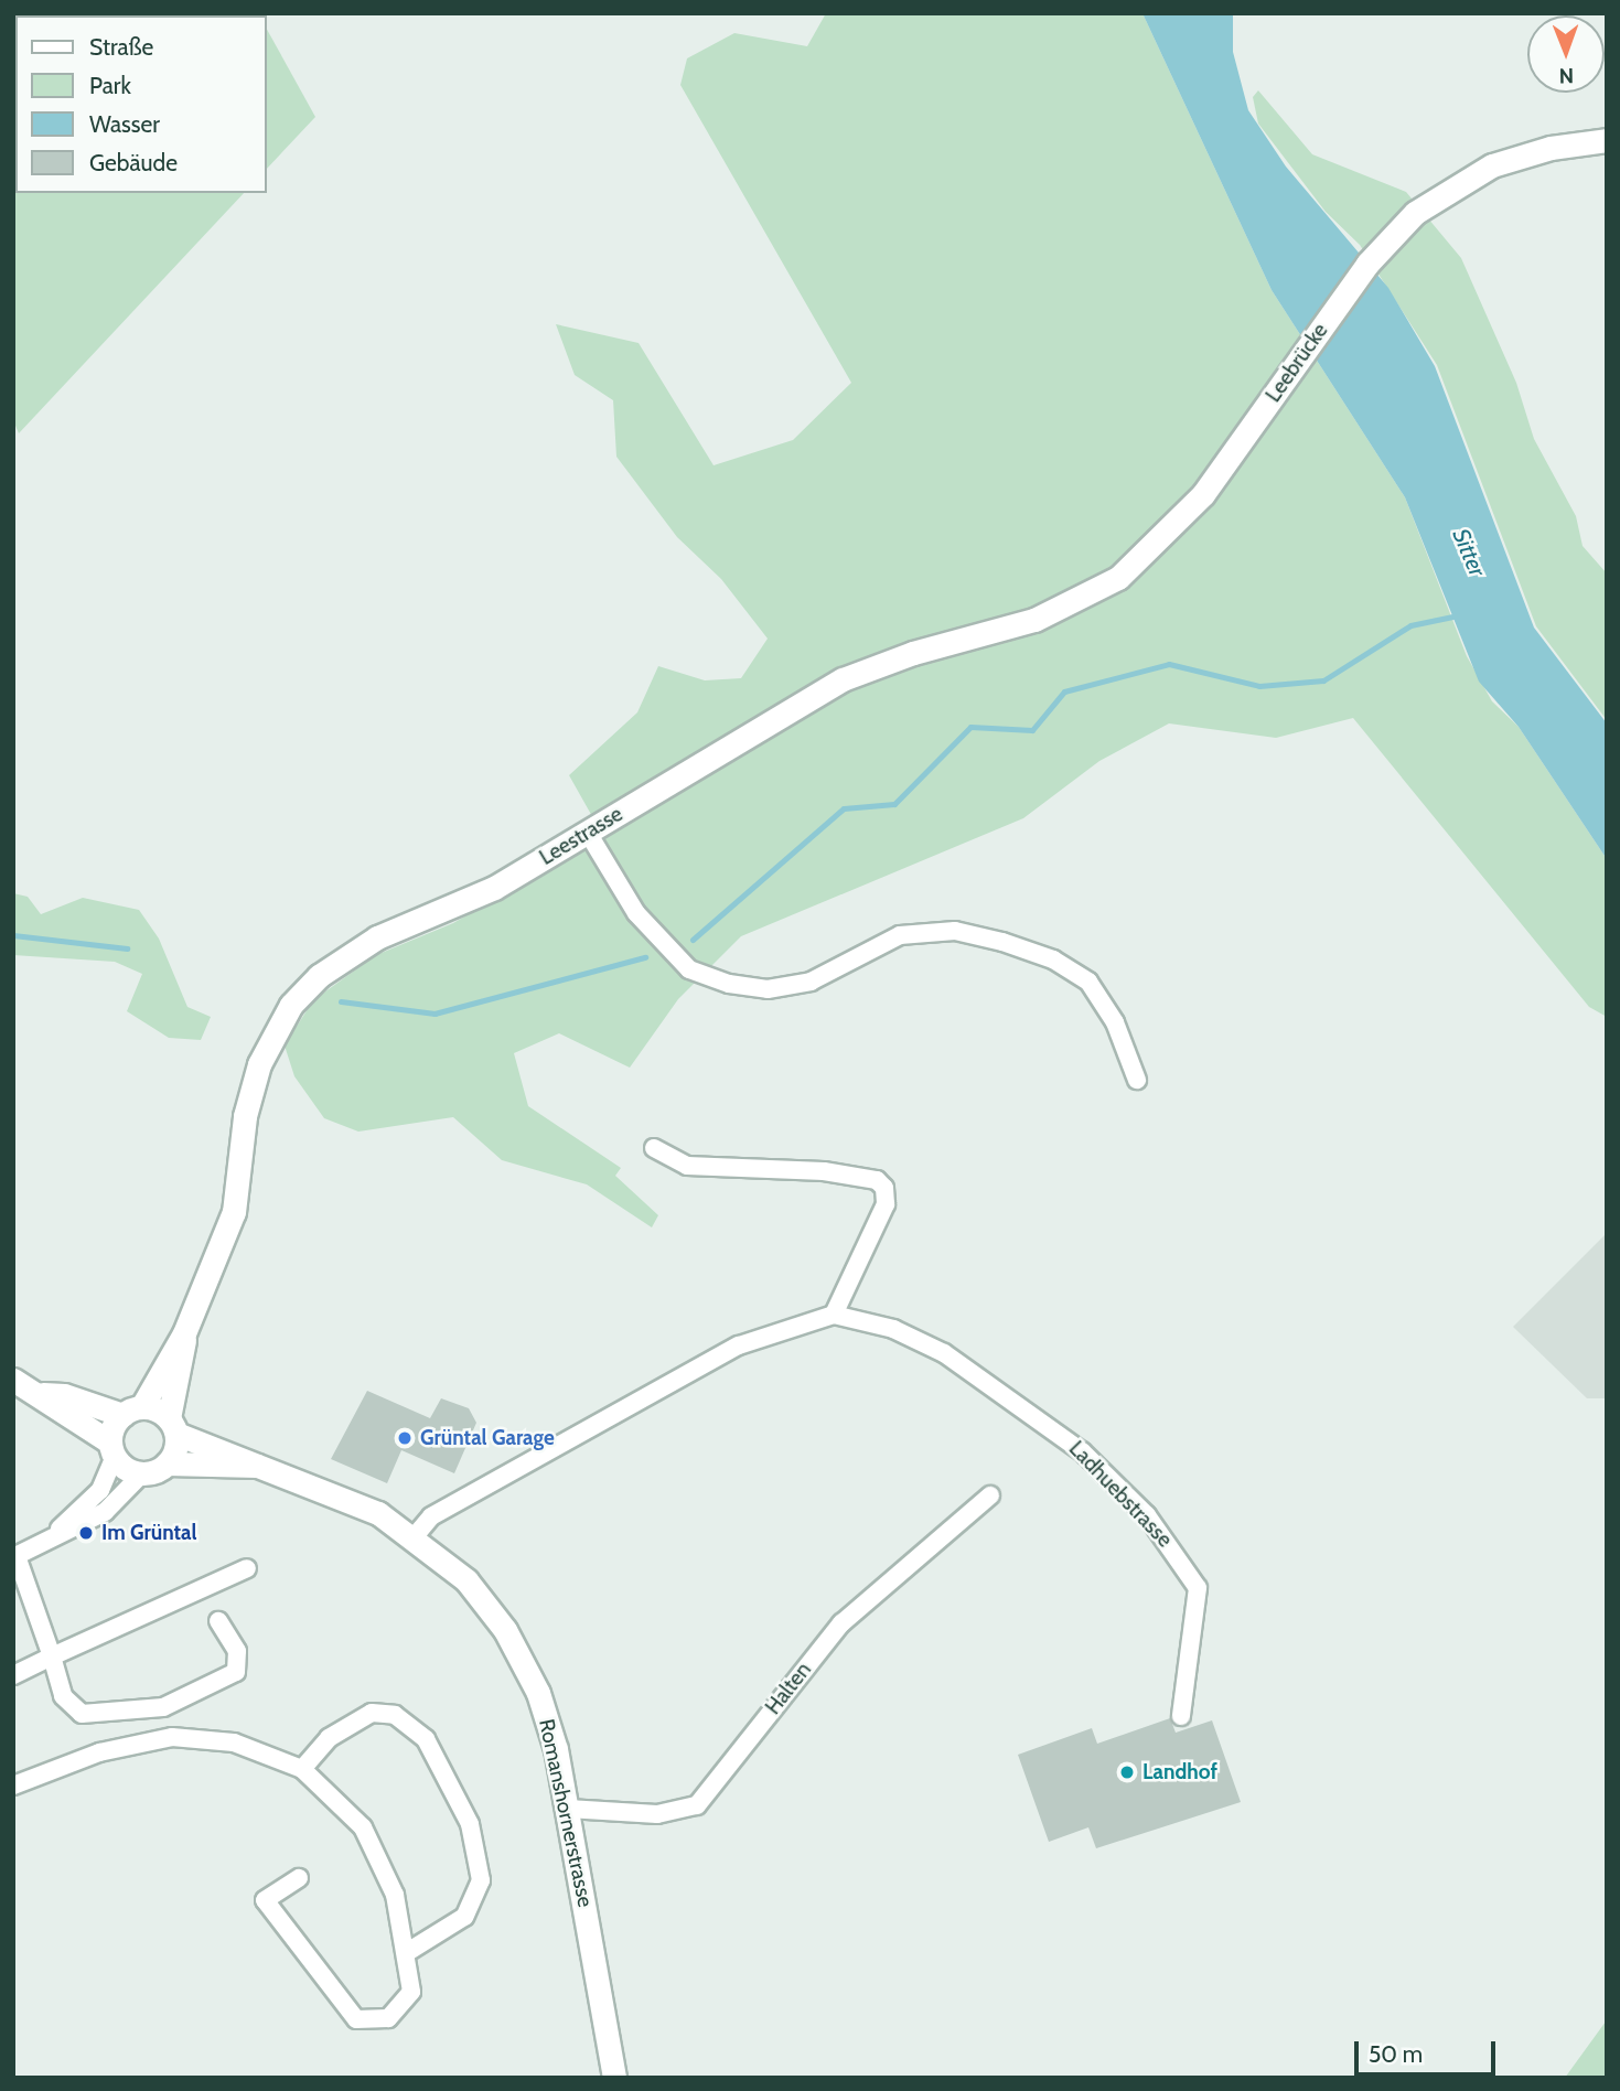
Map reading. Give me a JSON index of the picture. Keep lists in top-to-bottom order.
{
  "streets": {
    "street": [
      "Leebrücke",
      "Leestrasse",
      "Ladhuebstrasse",
      "Halten",
      "Romanshornerstrasse"
    ]
  },
  "crossings": [
    ["Leebrücke", "Leestrasse"],
    ["Leestrasse", "Romanshornerstrasse"],
    ["Halten", "Romanshornerstrasse"]
  ],
  "water": ["Sitter"],
  "places": ["Grüntal Garage", "Im Grüntal", "Landhof"],
  "legend": [
    "Straße",
    "Park",
    "Wasser",
    "Gebäude"
  ],
  "scale_bar": "50 m",
  "north": "bottom"
}
